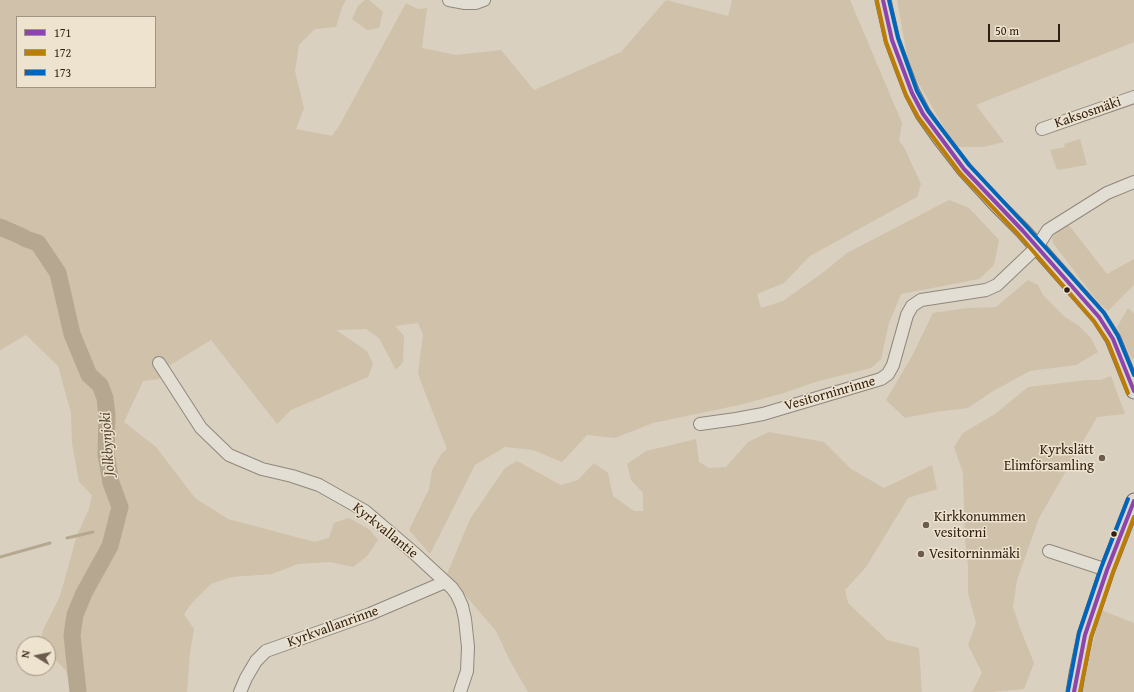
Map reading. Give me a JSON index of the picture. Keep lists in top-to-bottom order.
{
  "streets": {
    "street": [
      "Kaksosmäki",
      "Vesitorninrinne",
      "Kyrkvallantie",
      "Kyrkvallanrinne"
    ]
  },
  "crossings": [
    ["Kyrkvallantie", "Kyrkvallanrinne"]
  ],
  "water": ["Jolkbynjoki"],
  "places": ["Kyrkslätt Elimförsamling", "Kirkkonummen vesitorni", "Vesitorninmäki"],
  "lines": ["transit line 171", "transit line 173", "transit line 172"],
  "legend": ["171", "172", "173"],
  "scale_bar": "50 m",
  "north": "left"
}
